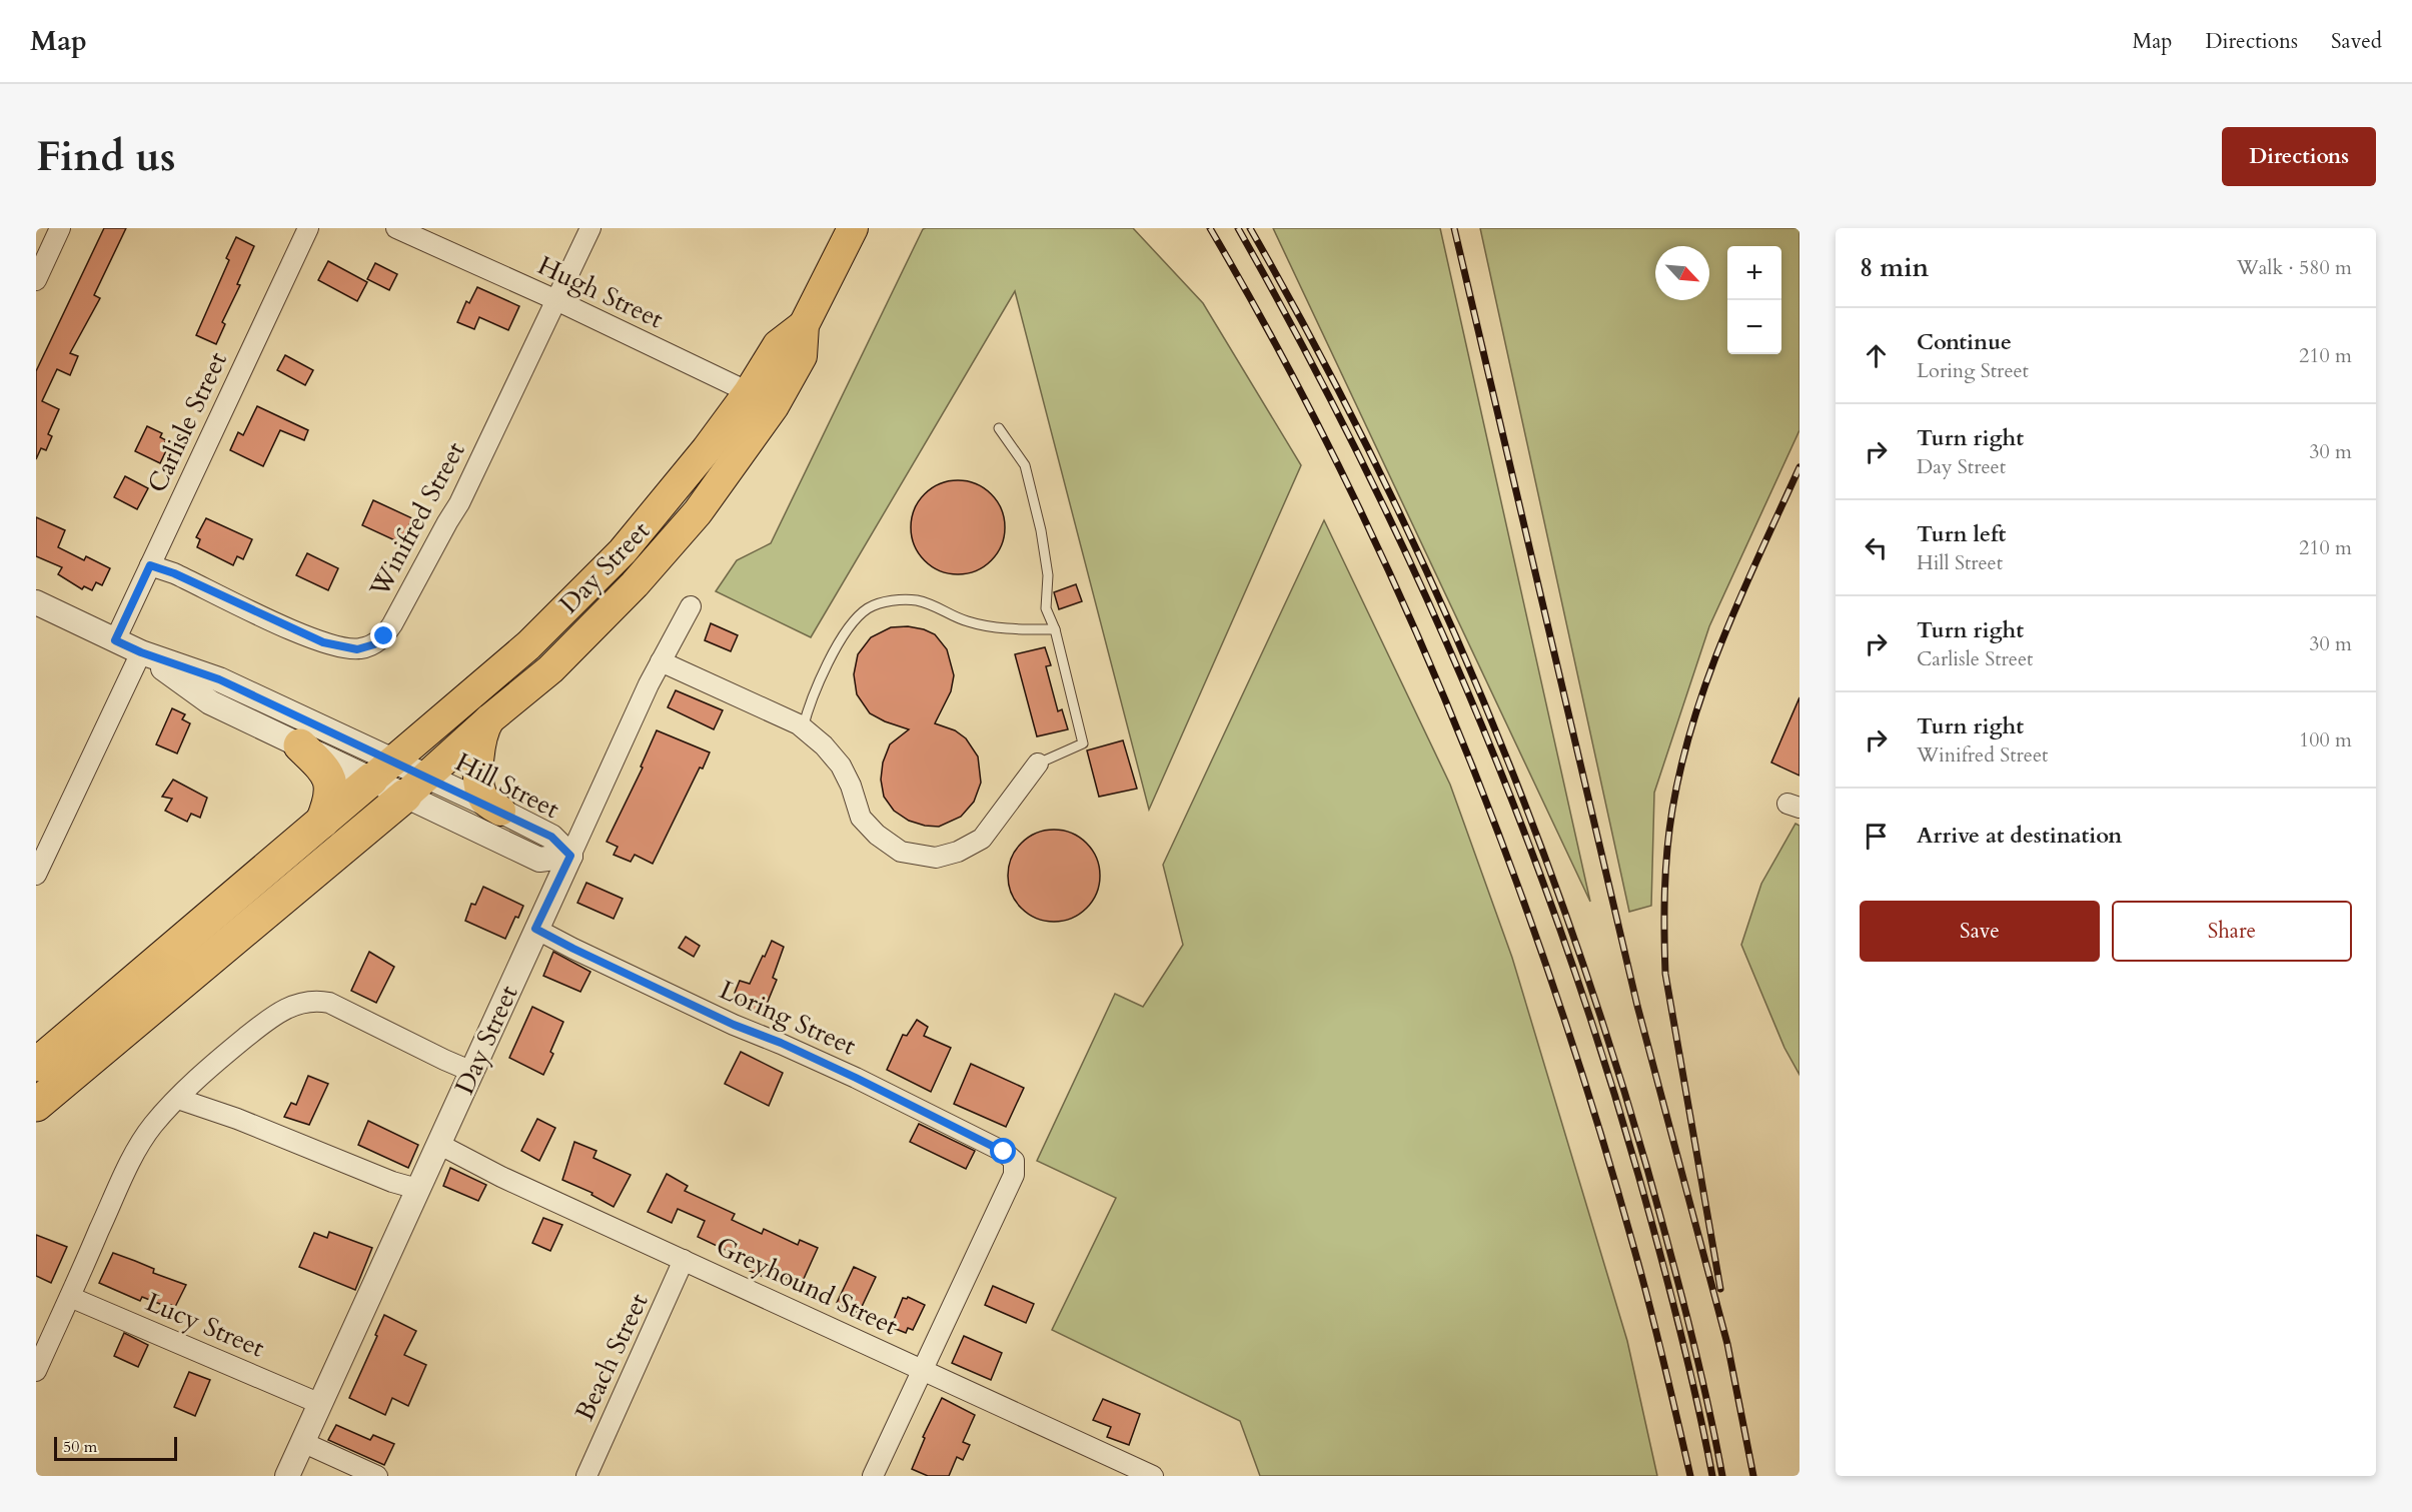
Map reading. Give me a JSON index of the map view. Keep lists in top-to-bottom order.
{
  "streets": {
    "main road": ["Day Street"],
    "street": [
      "Hugh Street",
      "Carlisle Street",
      "Winifred Street",
      "Hill Street",
      "Loring Street",
      "Greyhound Street",
      "Lucy Street",
      "Beach Street"
    ]
  },
  "crossings": [
    ["Hugh Street", "Winifred Street"],
    ["Hugh Street", "Day Street"],
    ["Carlisle Street", "Winifred Street"],
    ["Carlisle Street", "Hill Street"],
    ["Day Street", "Hill Street"],
    ["Day Street", "Loring Street"],
    ["Day Street", "Greyhound Street"],
    ["Day Street", "Lucy Street"],
    ["Loring Street", "Greyhound Street"],
    ["Greyhound Street", "Beach Street"]
  ],
  "scale_bar": "50 m",
  "north": "bottom right",
  "page": {
    "header": "Map",
    "nav": ["Map", "Directions", "Saved"],
    "buttons": [
      "Directions",
      ["Save", "Share"]
    ],
    "title": "Find us",
    "heading": ["8 min", "Walk · 580 m"],
    "map_buttons": ["+", "−"],
    "list": [
      ["Continue", "Loring Street", "210 m"],
      ["Turn right", "Day Street", "30 m"],
      ["Turn left", "Hill Street", "210 m"],
      ["Turn right", "Carlisle Street", "30 m"],
      ["Turn right", "Winifred Street", "100 m"],
      "Arrive at destination"
    ],
    "scale": "50 m"
  }
}
